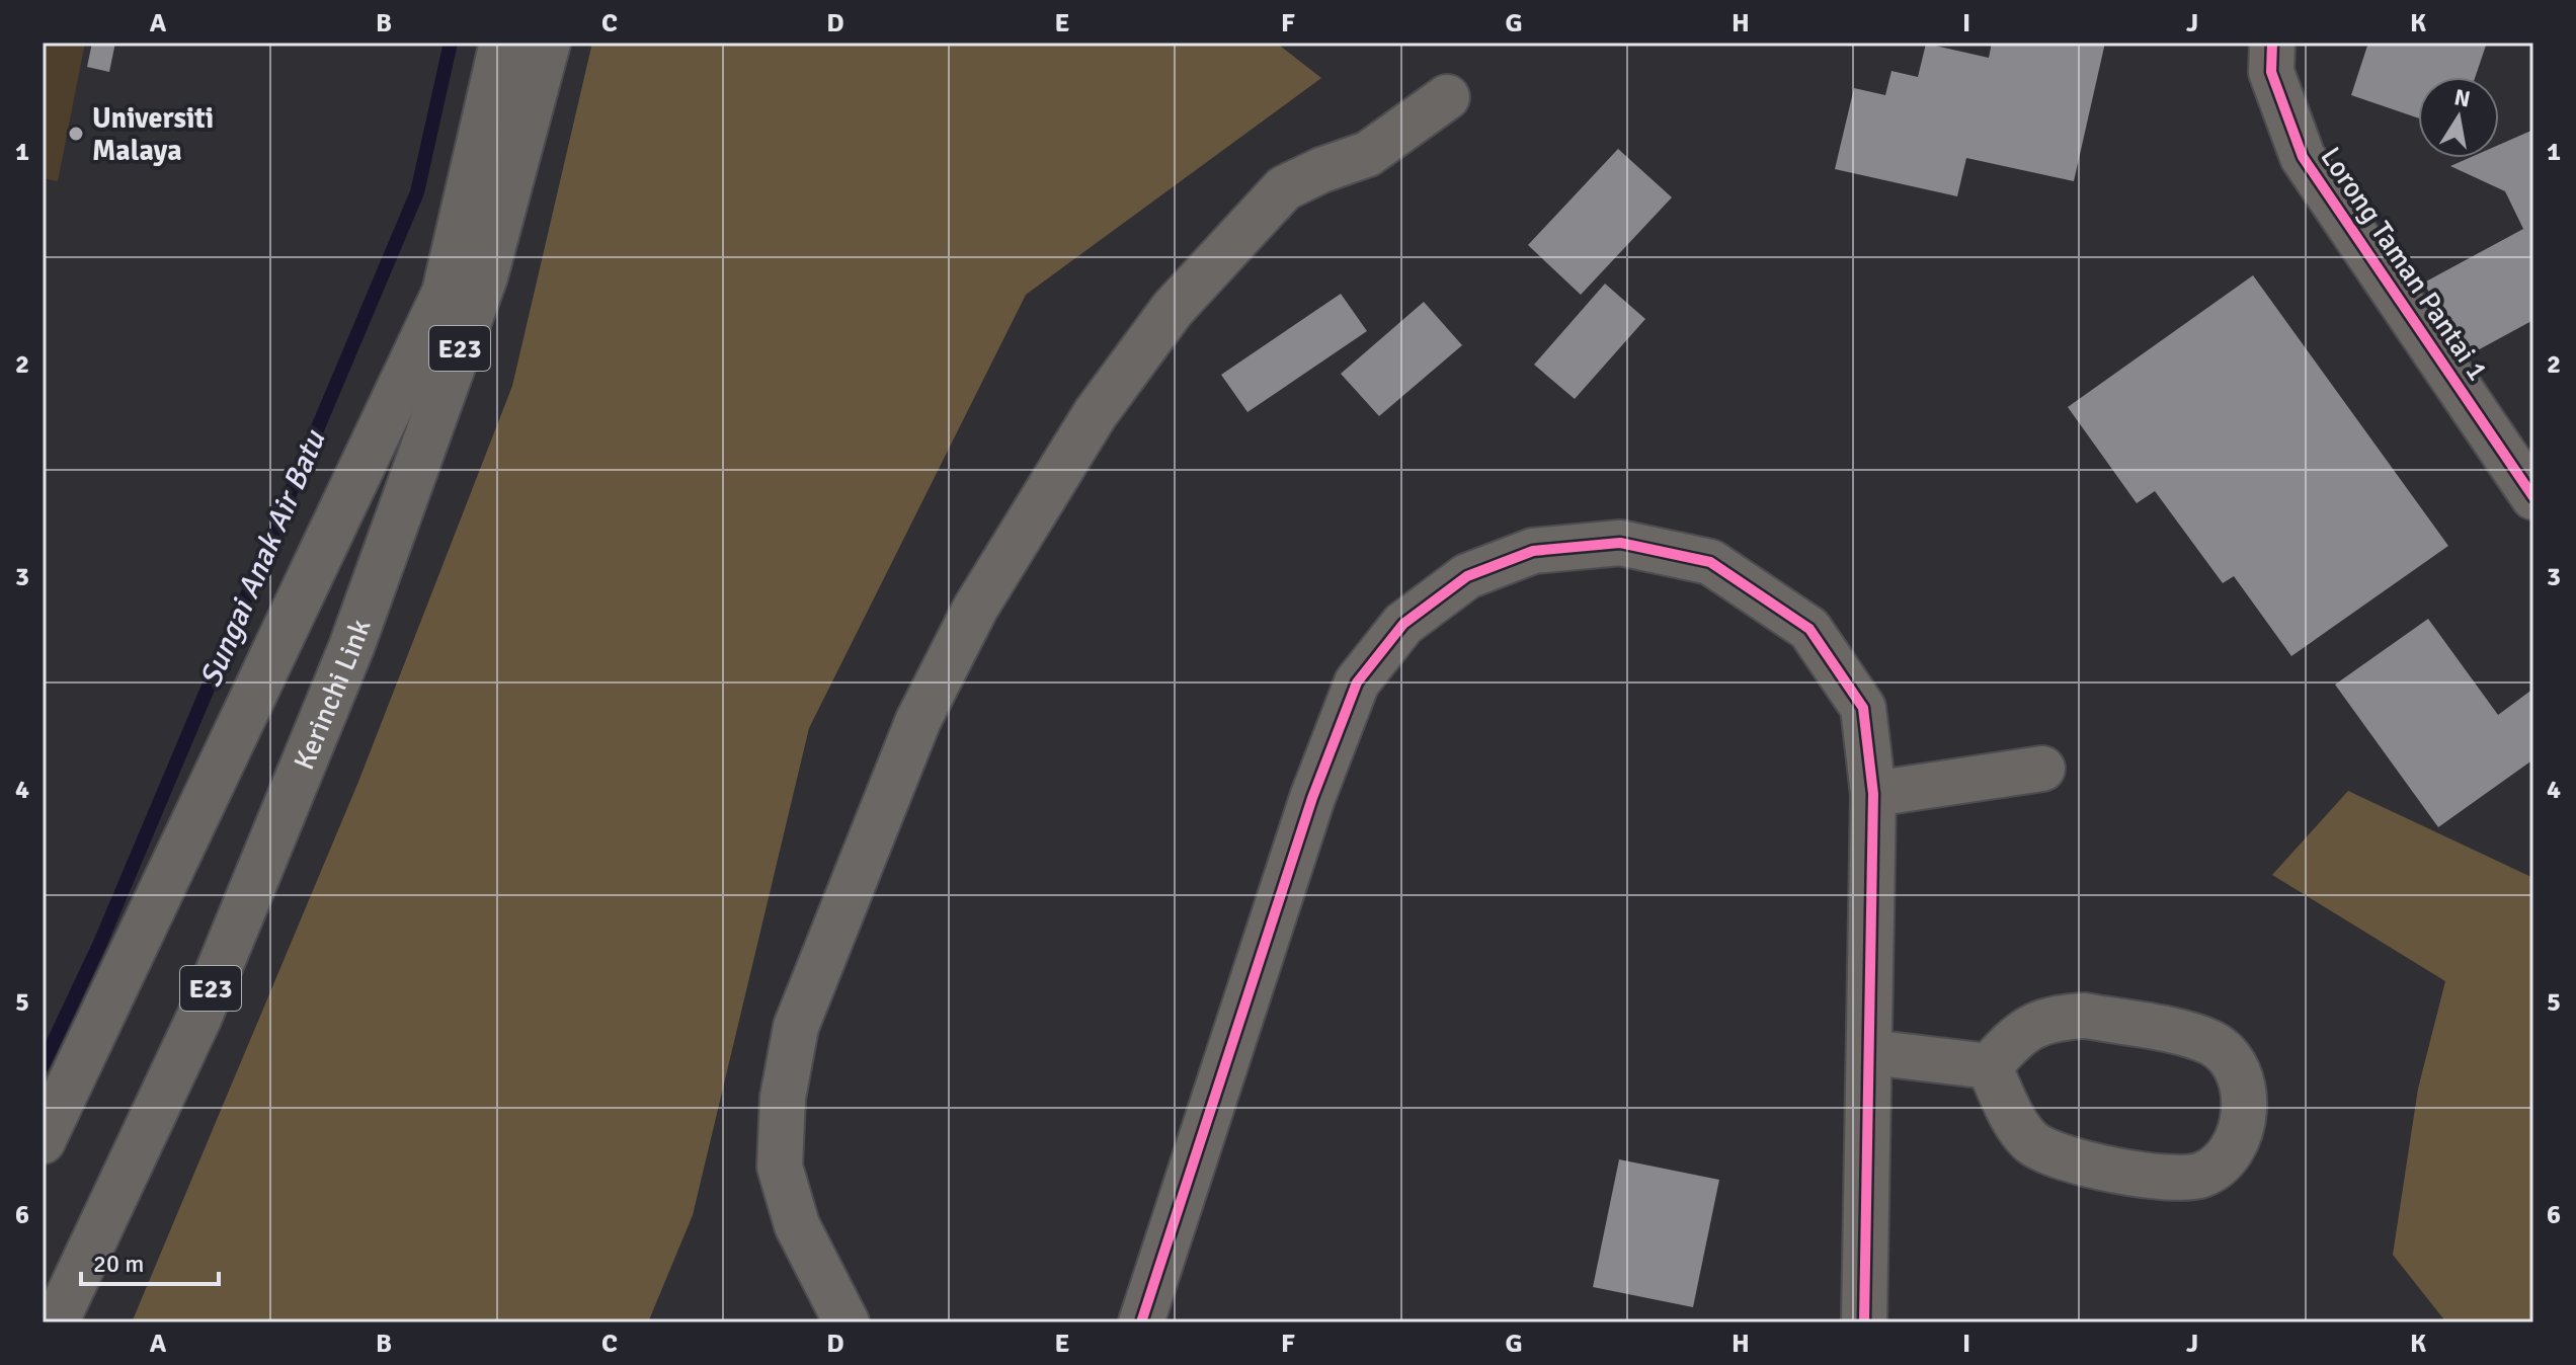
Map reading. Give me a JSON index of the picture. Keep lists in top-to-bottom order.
{
  "streets": {
    "highway": ["E23", "Kerinchi Link"],
    "street": ["Lorong Taman Pantai 1"]
  },
  "water": ["Sungai Anak Air Batu"],
  "places": ["Universiti Malaya"],
  "scale_bar": "20 m",
  "north": "top",
  "grid": {
    "columns": [
      "A",
      "B",
      "C",
      "D",
      "E",
      "F",
      "G",
      "H",
      "I",
      "J",
      "K"
    ],
    "rows": [
      "1",
      "2",
      "3",
      "4",
      "5",
      "6"
    ]
  }
}
